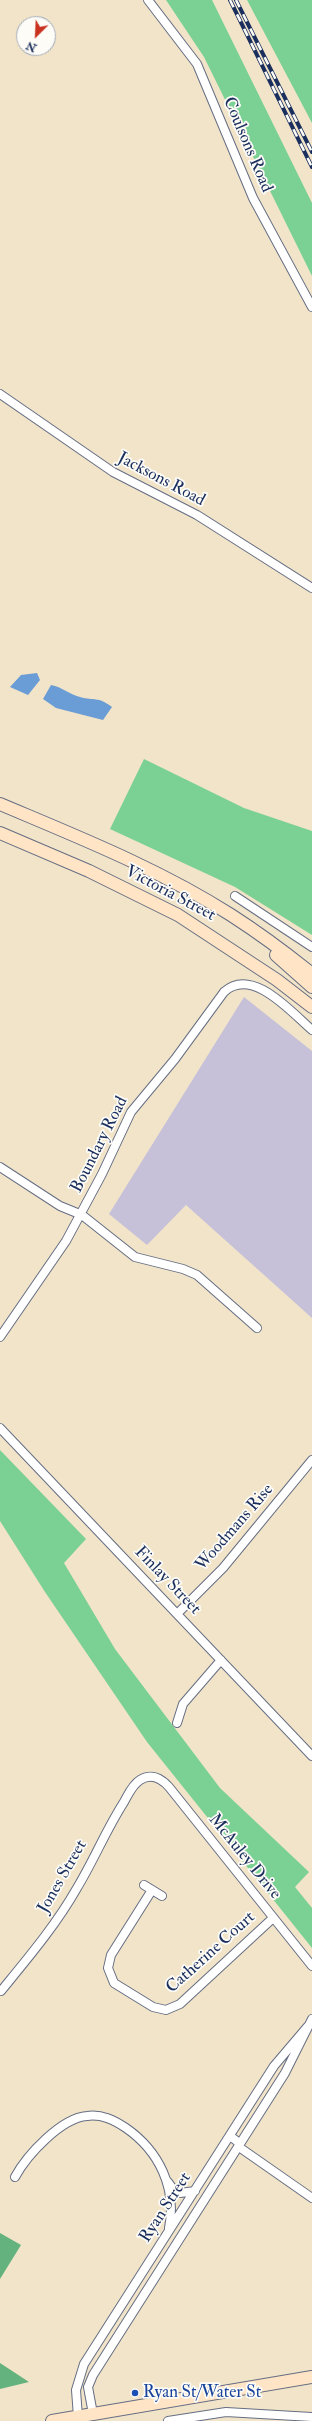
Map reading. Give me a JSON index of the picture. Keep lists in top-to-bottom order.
{
  "streets": {
    "main road": ["Victoria Street"],
    "street": [
      "Coulsons Road",
      "Jacksons Road",
      "Boundary Road",
      "Woodmans Rise",
      "Finlay Street",
      "McAuley Drive",
      "Jones Street",
      "Catherine Court",
      "Ryan Street"
    ]
  },
  "crossings": [
    ["Woodmans Rise", "Finlay Street"],
    ["McAuley Drive", "Jones Street"],
    ["McAuley Drive", "Catherine Court"]
  ],
  "places": ["Ryan St/Water St"],
  "north": "bottom left"
}
